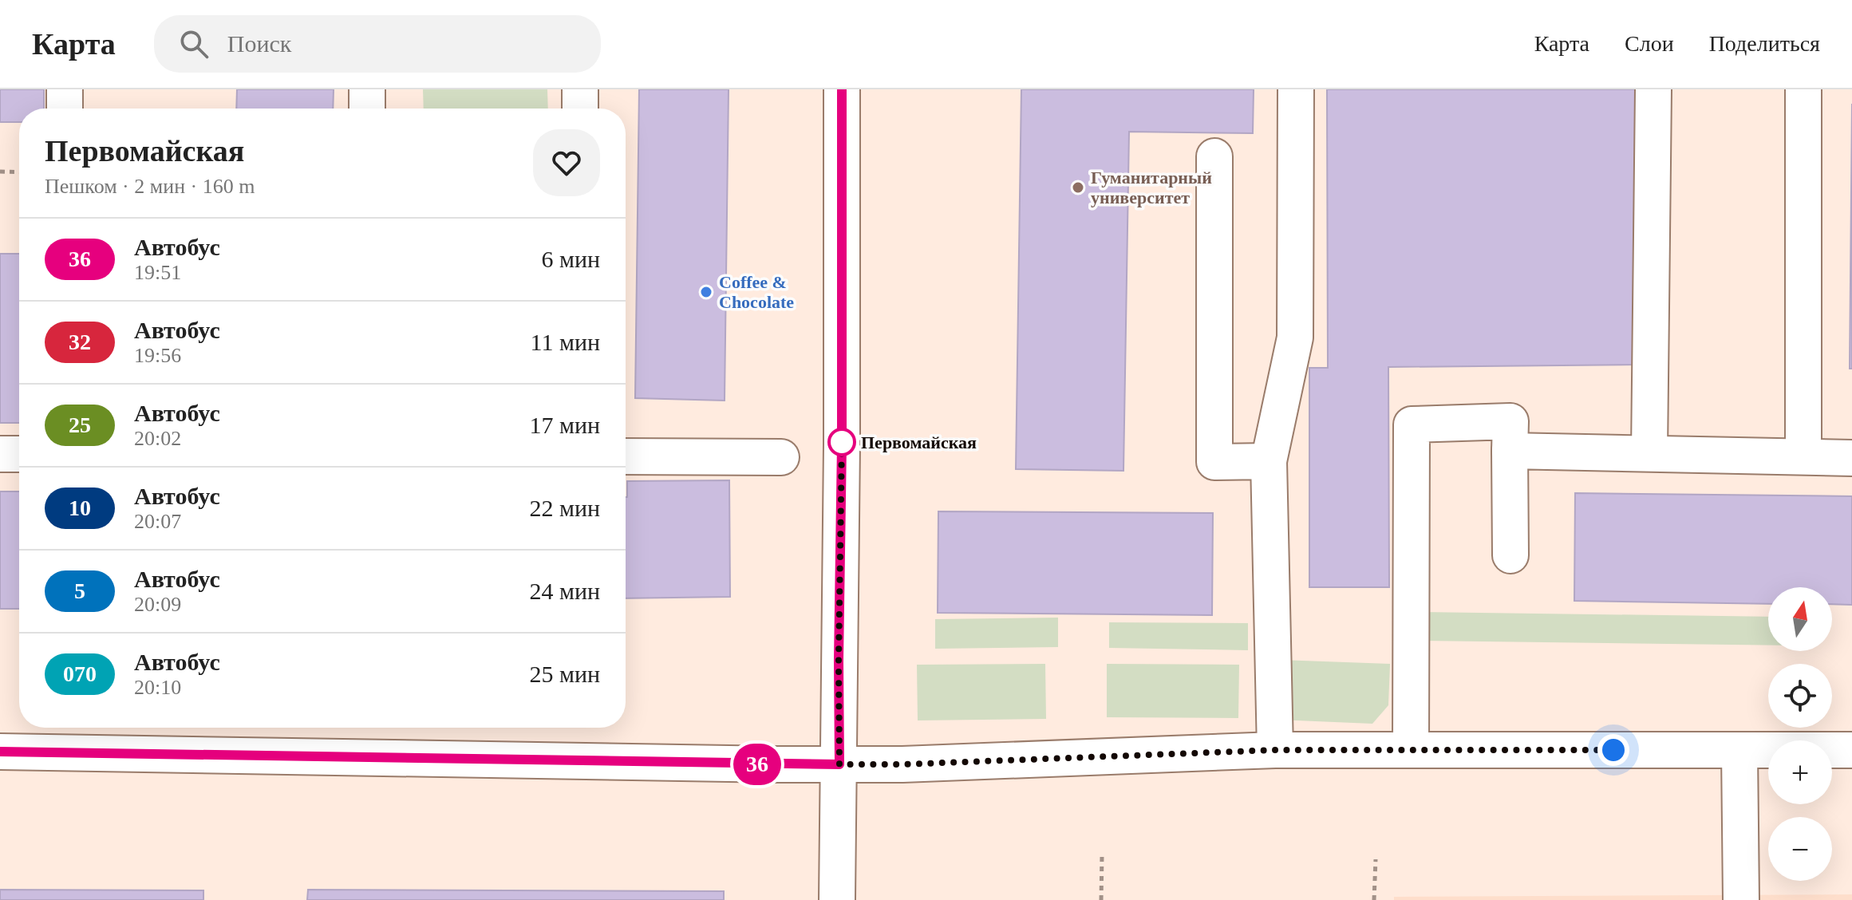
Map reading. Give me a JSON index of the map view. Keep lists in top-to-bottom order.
{
  "places": ["Гуманитарный университет", "Coffee & Chocolate", "Первомайская"],
  "lines": ["bus line 36"],
  "north": "top",
  "page": {
    "header": "Карта",
    "search": "Поиск",
    "nav": ["Карта", "Слои", "Поделиться"],
    "on_map": "36",
    "heading": ["Первомайская", "Пешком · 2 мин · 160 m"],
    "list": [
      {
        "mark": "36",
        "name": "Автобус",
        "note": "19:51",
        "value": "6 мин"
      },
      {
        "mark": "32",
        "name": "Автобус",
        "note": "19:56",
        "value": "11 мин"
      },
      {
        "mark": "25",
        "name": "Автобус",
        "note": "20:02",
        "value": "17 мин"
      },
      {
        "mark": "10",
        "name": "Автобус",
        "note": "20:07",
        "value": "22 мин"
      },
      {
        "mark": "5",
        "name": "Автобус",
        "note": "20:09",
        "value": "24 мин"
      },
      {
        "mark": "070",
        "name": "Автобус",
        "note": "20:10",
        "value": "25 мин"
      }
    ],
    "map_buttons": ["+", "−"]
  }
}
